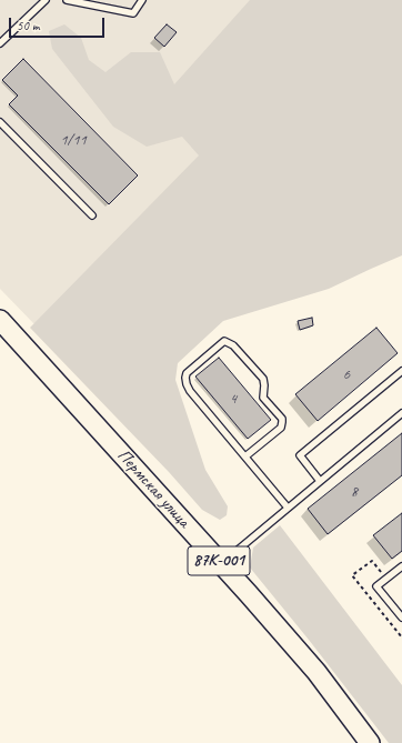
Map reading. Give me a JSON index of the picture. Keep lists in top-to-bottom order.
{
  "streets": {
    "main road": ["Пермская улица", "87К-001"]
  },
  "house_numbers": [
    "1/11",
    "6",
    "4",
    "8"
  ],
  "scale_bar": "50 m"
}
